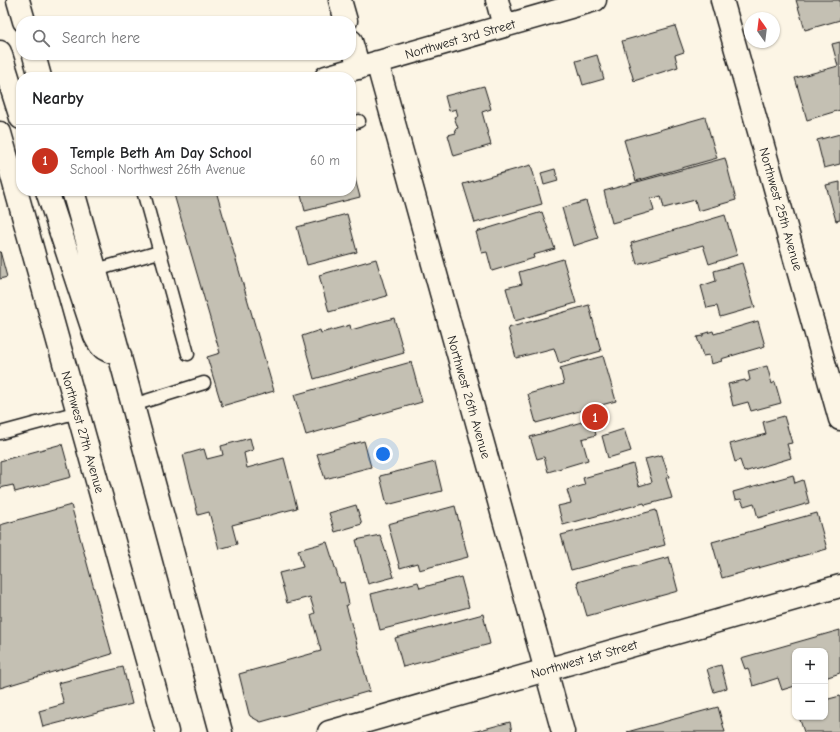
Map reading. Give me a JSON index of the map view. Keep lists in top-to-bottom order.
{
  "streets": {
    "main road": [
      "Northwest 3rd Street",
      "Northwest 25th Avenue",
      "Northwest 26th Avenue",
      "Northwest 27th Avenue",
      "Northwest 1st Street"
    ]
  },
  "crossings": [
    ["Northwest 3rd Street", "Northwest 26th Avenue"],
    ["Northwest 26th Avenue", "Northwest 1st Street"]
  ],
  "north": "top",
  "page": {
    "search": "Search here",
    "heading": "Nearby",
    "list": [
      {
        "mark": "1",
        "name": "Temple Beth Am Day School",
        "note": "School · Northwest 26th Avenue",
        "value": "60 m"
      }
    ],
    "pins": "1",
    "map_buttons": ["+", "−"]
  }
}
